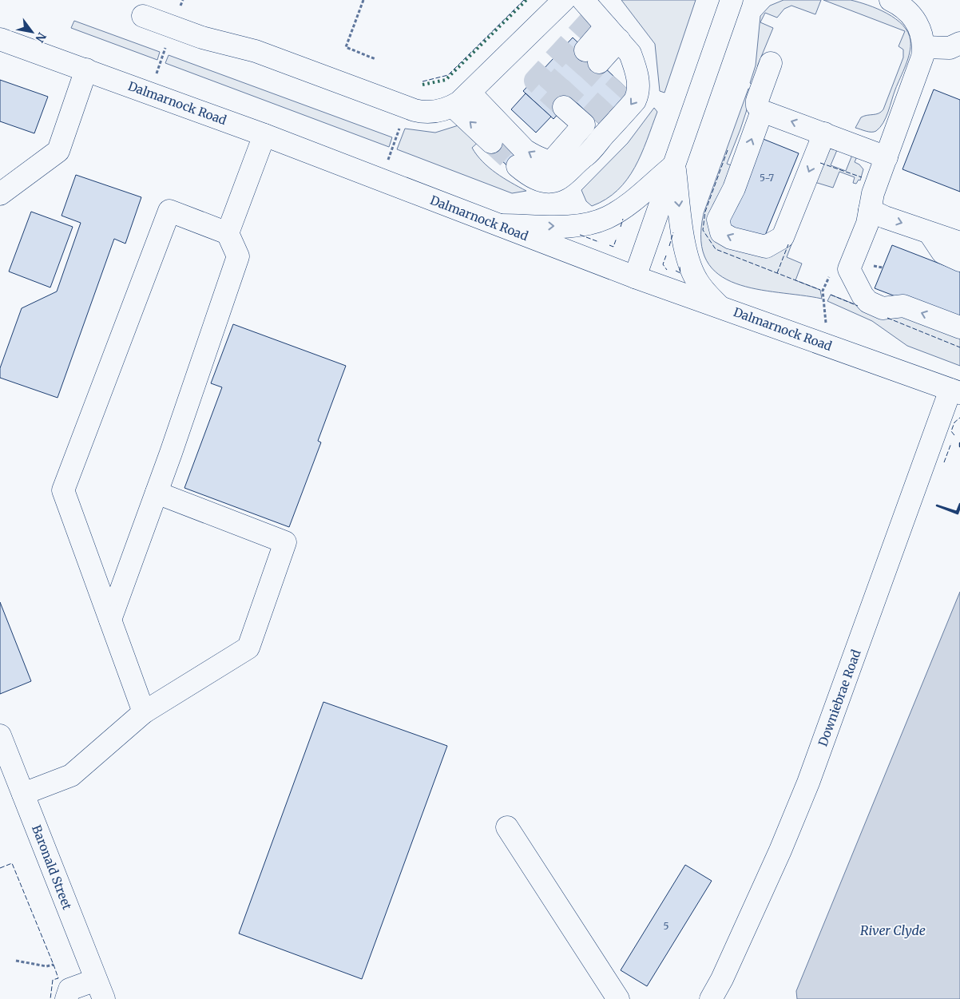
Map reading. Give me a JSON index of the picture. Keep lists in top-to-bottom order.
{
  "streets": {
    "street": ["Dalmarnock Road", "Downiebrae Road", "Baronald Street"]
  },
  "crossings": [
    ["Dalmarnock Road", "Downiebrae Road"]
  ],
  "water": ["River Clyde"],
  "house_numbers": ["5-7", "5"],
  "north": "bottom right"
}
